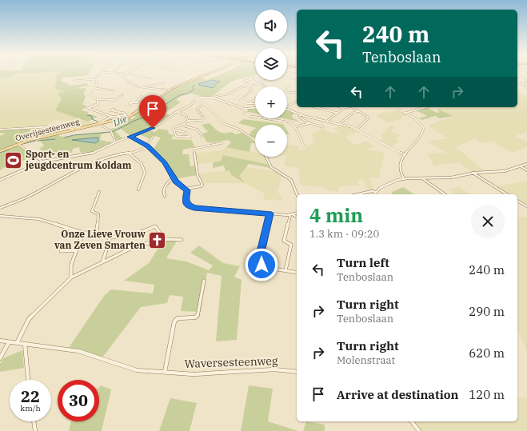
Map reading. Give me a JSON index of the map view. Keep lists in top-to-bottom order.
{
  "streets": {
    "main road": ["Overijsesteenweg"],
    "street": ["Waversesteenweg"]
  },
  "water": ["IJse"],
  "places": {
    "sports": ["Sport- en jeugdcentrum Koldam"],
    "church": ["Onze Lieve Vrouw van Zeven Smarten"]
  },
  "page": {
    "map_buttons": ["+", "−"],
    "turn": ["240 m", "Tenboslaan"],
    "heading": ["4 min", "1.3 km · 09:20"],
    "list": [
      {
        "name": "Turn left",
        "note": "Tenboslaan",
        "value": "240 m"
      },
      {
        "name": "Turn right",
        "note": "Tenboslaan",
        "value": "290 m"
      },
      {
        "name": "Turn right",
        "note": "Molenstraat",
        "value": "620 m"
      },
      {
        "name": "Arrive at destination",
        "value": "120 m"
      }
    ],
    "speed": "22 km/h",
    "limit": "30"
  }
}
